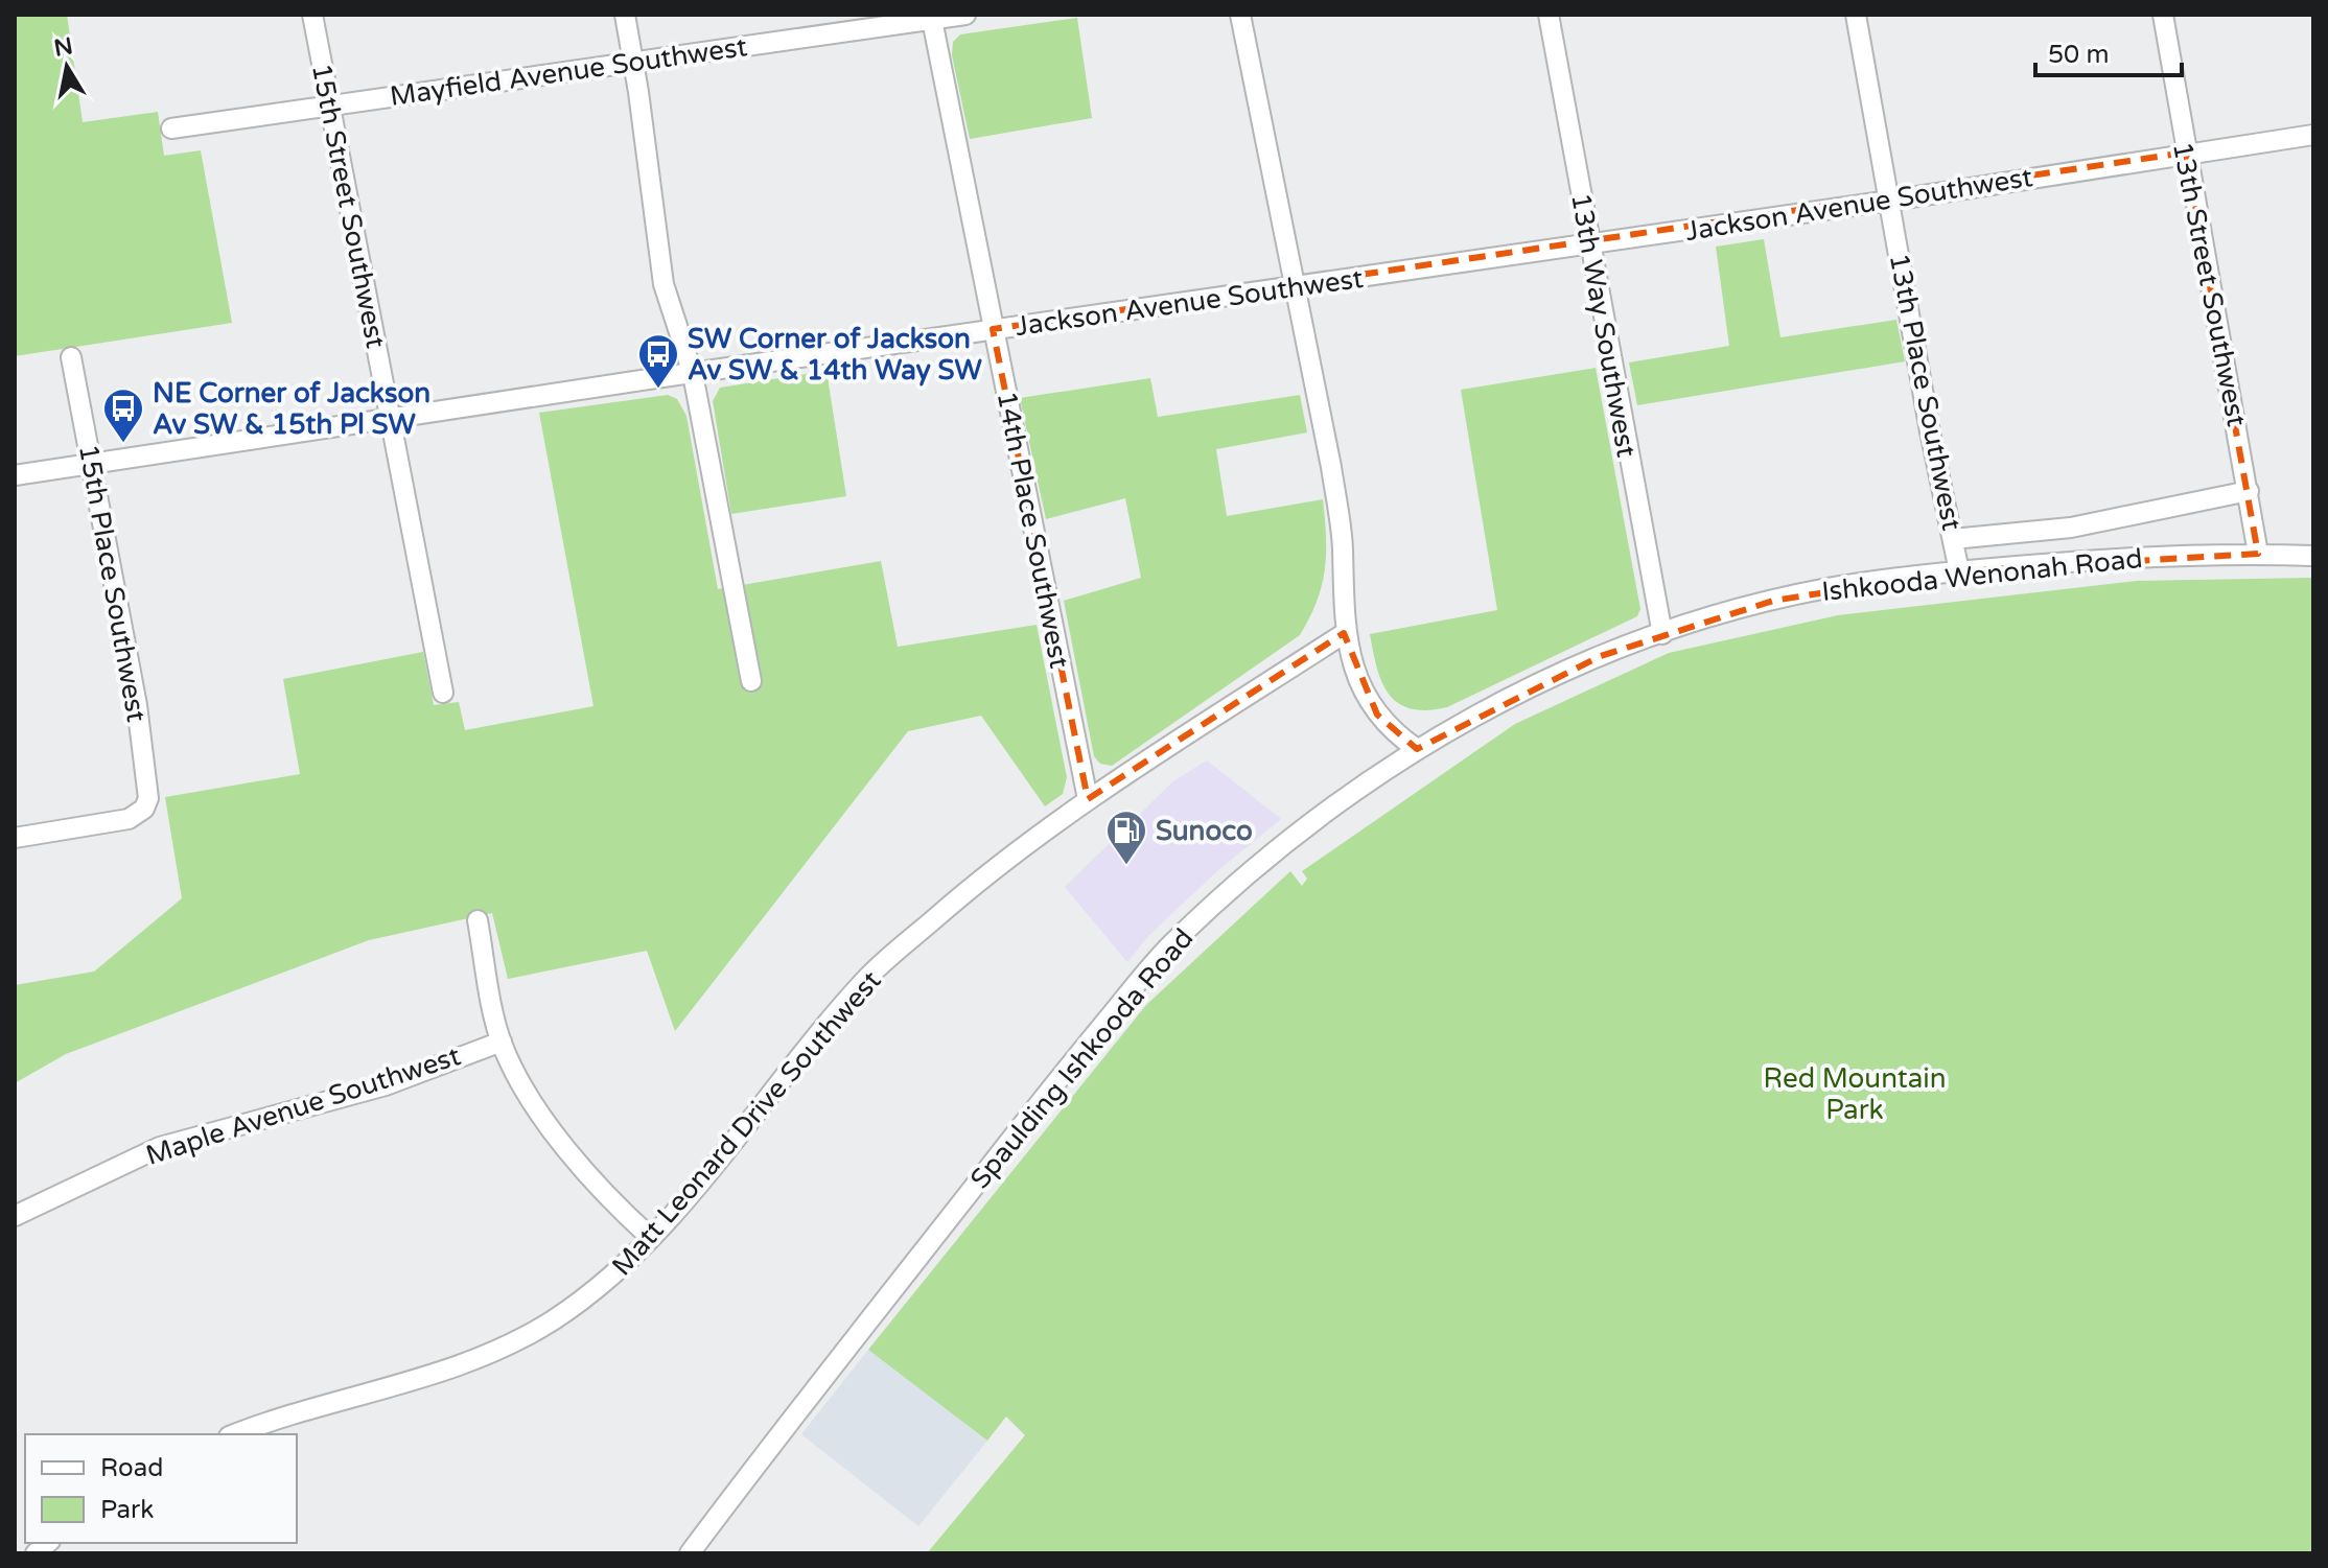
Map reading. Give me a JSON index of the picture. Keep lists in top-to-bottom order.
{
  "streets": {
    "street": [
      "Mayfield Avenue Southwest",
      "Jackson Avenue Southwest",
      "15th Street Southwest",
      "13th Street Southwest",
      "13th Way Southwest",
      "13th Place Southwest",
      "14th Place Southwest",
      "Ishkooda Wenonah Road",
      "15th Place Southwest",
      "Spaulding Ishkooda Road",
      "Maple Avenue Southwest",
      "Matt Leonard Drive Southwest"
    ]
  },
  "crossings": [
    ["Mayfield Avenue Southwest", "15th Street Southwest"],
    ["Mayfield Avenue Southwest", "14th Place Southwest"],
    ["Jackson Avenue Southwest", "15th Street Southwest"],
    ["Jackson Avenue Southwest", "13th Street Southwest"],
    ["Jackson Avenue Southwest", "13th Way Southwest"],
    ["Jackson Avenue Southwest", "13th Place Southwest"],
    ["Jackson Avenue Southwest", "14th Place Southwest"],
    ["Jackson Avenue Southwest", "15th Place Southwest"],
    ["13th Street Southwest", "Ishkooda Wenonah Road"],
    ["13th Way Southwest", "Ishkooda Wenonah Road"],
    ["13th Way Southwest", "Spaulding Ishkooda Road"],
    ["13th Place Southwest", "Ishkooda Wenonah Road"],
    ["14th Place Southwest", "Matt Leonard Drive Southwest"],
    ["Ishkooda Wenonah Road", "Spaulding Ishkooda Road"]
  ],
  "parks": ["Red Mountain Park"],
  "places": {
    "bus stop": ["SW Corner of Jackson Av SW & 14th Way SW", "NE Corner of Jackson Av SW & 15th Pl SW"],
    "fuel station": ["Sunoco"]
  },
  "legend": ["Road", "Park"],
  "scale_bar": "50 m",
  "north": "top"
}
